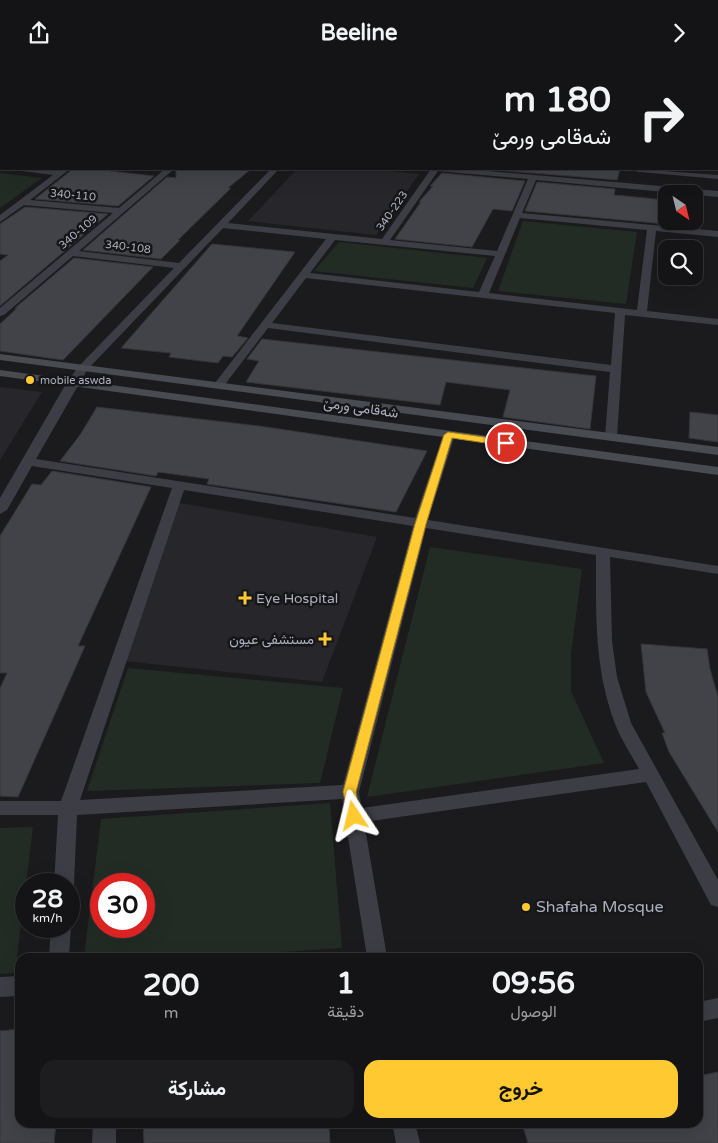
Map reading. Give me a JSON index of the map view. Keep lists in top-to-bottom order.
{
  "streets": {
    "street": [
      "340-110",
      "340-223",
      "340-109",
      "340-108",
      "شەقامی ورمێ"
    ]
  },
  "crossings": [
    ["340-110", "340-109"],
    ["340-109", "340-108"]
  ],
  "places": {
    "other": ["mobile aswda", "Shafaha Mosque"],
    "health": ["Eye Hospital", "مستشفى عيون"]
  },
  "north": "bottom right",
  "page": {
    "header": "Beeline",
    "turn": ["180 m", "شەقامی ورمێ"],
    "speed": "28 km/h",
    "limit": "30",
    "eta": [
      "09:56",
      "الوصول",
      "1",
      "دقيقة",
      "200",
      "m"
    ],
    "buttons": ["خروج", "مشاركة"]
  }
}
